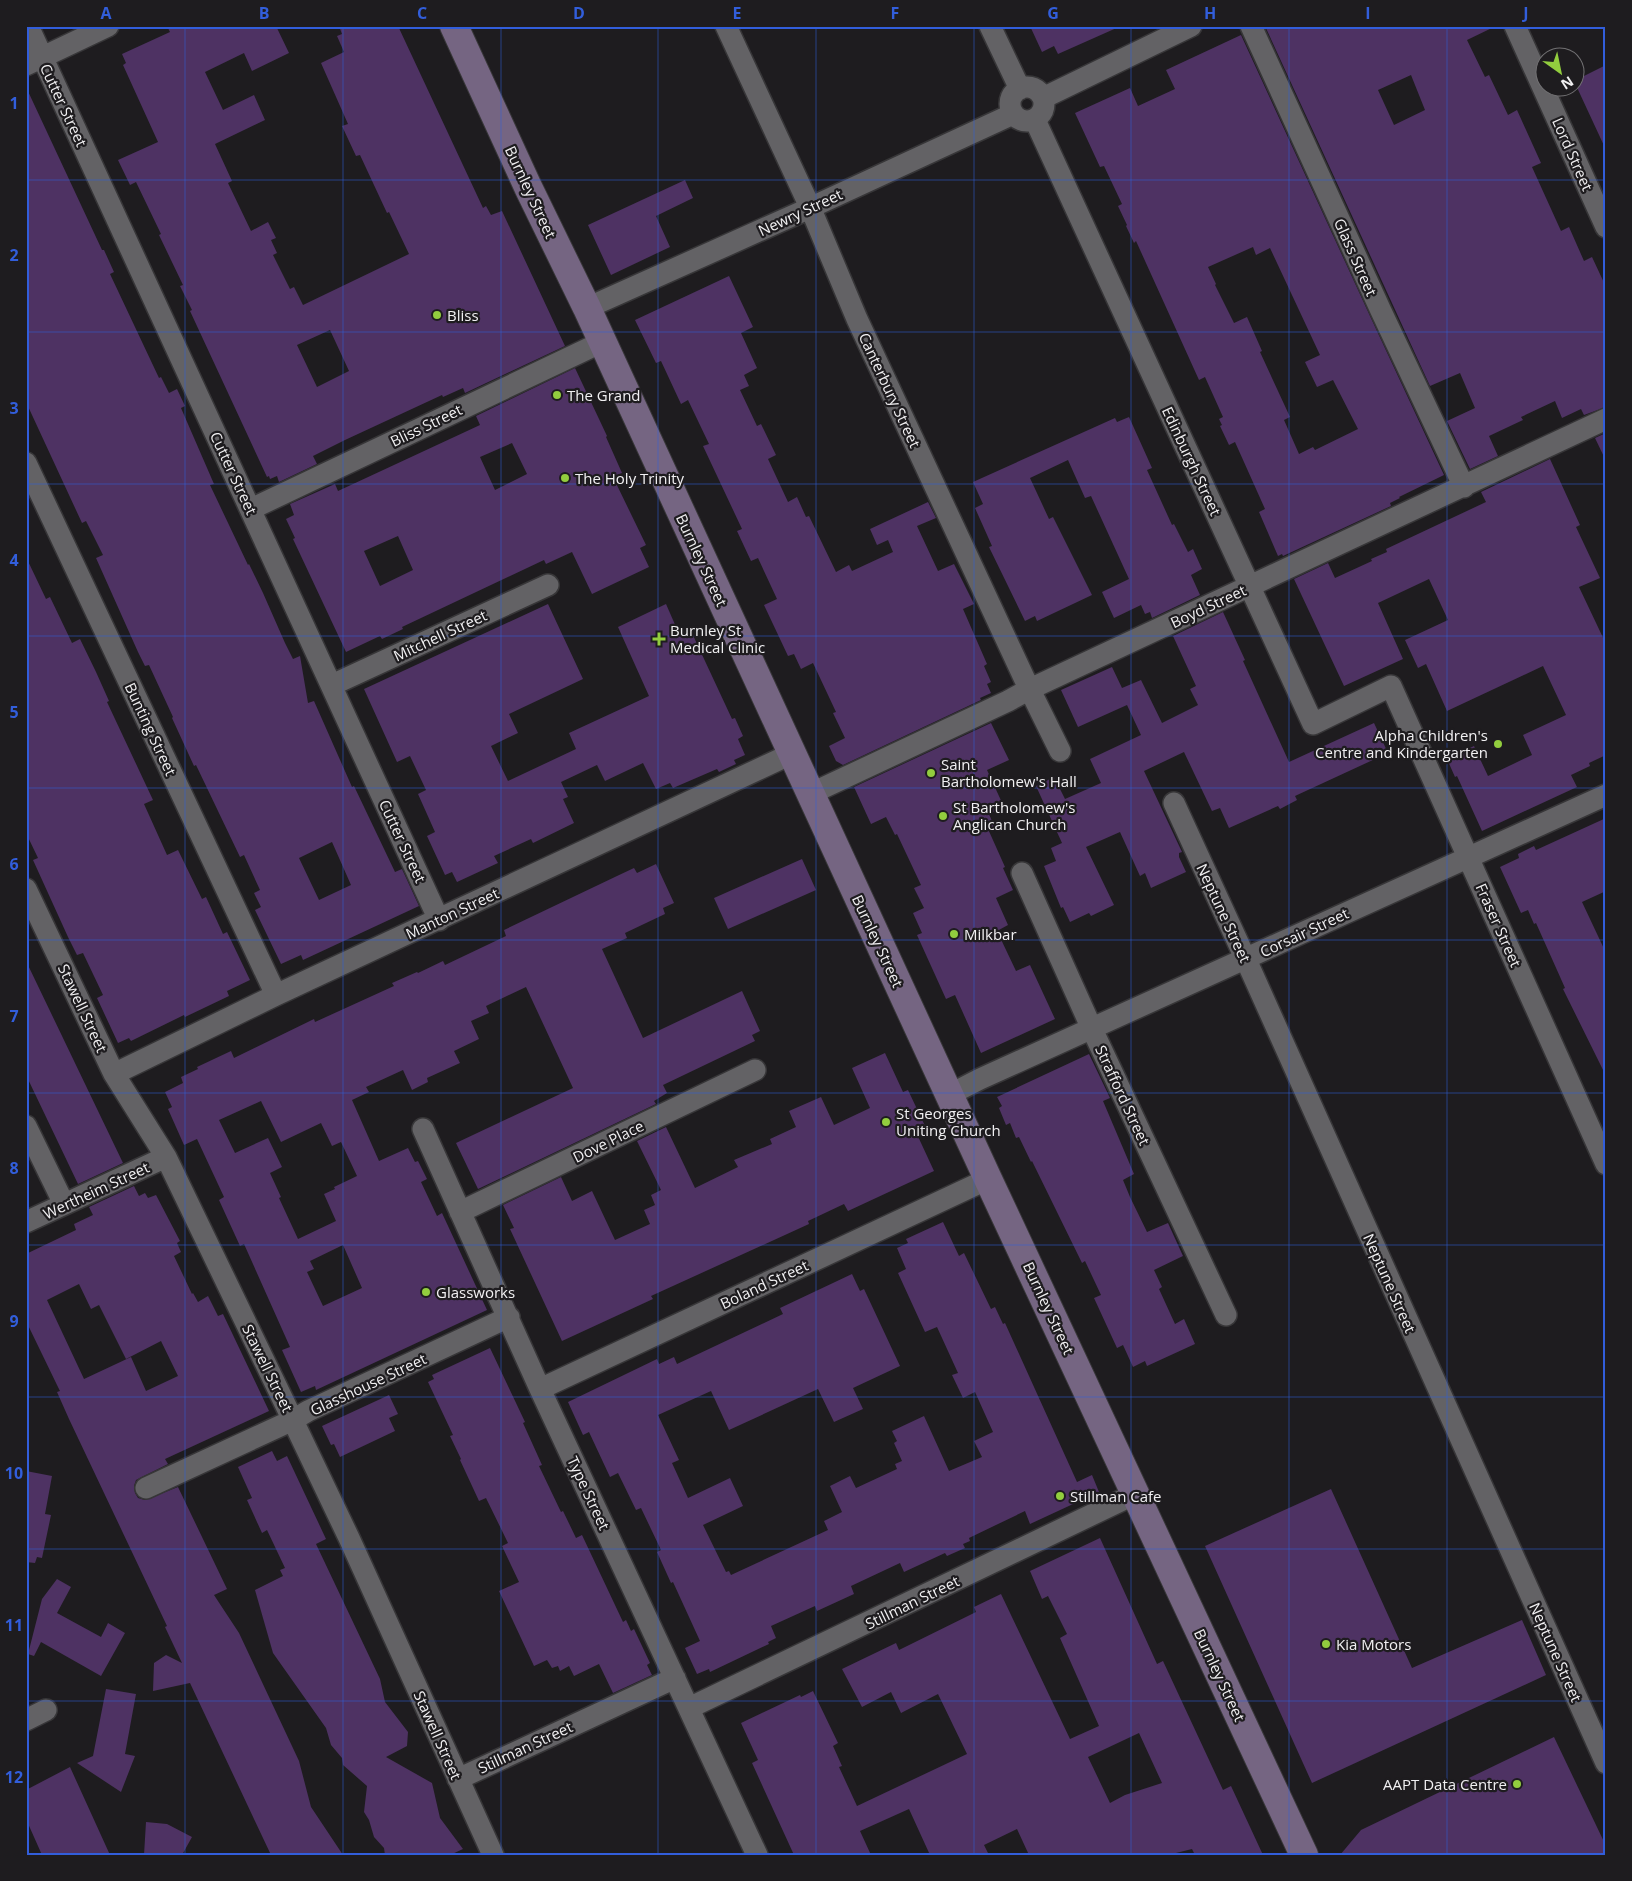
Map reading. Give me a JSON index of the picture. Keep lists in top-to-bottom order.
{
  "streets": {
    "main road": ["Burnley Street"],
    "street": [
      "Cutter Street",
      "Lord Street",
      "Newry Street",
      "Glass Street",
      "Canterbury Street",
      "Bliss Street",
      "Edinburgh Street",
      "Boyd Street",
      "Mitchell Street",
      "Bunting Street",
      "Manton Street",
      "Neptune Street",
      "Fraser Street",
      "Corsair Street",
      "Stawell Street",
      "Strafford Street",
      "Dove Place",
      "Wertheim Street",
      "Boland Street",
      "Glasshouse Street",
      "Type Street",
      "Stillman Street"
    ]
  },
  "crossings": [
    ["Cutter Street", "Bliss Street"],
    ["Cutter Street", "Mitchell Street"],
    ["Cutter Street", "Manton Street"],
    ["Burnley Street", "Newry Street"],
    ["Burnley Street", "Bliss Street"],
    ["Burnley Street", "Boyd Street"],
    ["Burnley Street", "Manton Street"],
    ["Burnley Street", "Corsair Street"],
    ["Burnley Street", "Boland Street"],
    ["Burnley Street", "Stillman Street"],
    ["Newry Street", "Canterbury Street"],
    ["Newry Street", "Edinburgh Street"],
    ["Glass Street", "Boyd Street"],
    ["Canterbury Street", "Boyd Street"],
    ["Edinburgh Street", "Boyd Street"],
    ["Edinburgh Street", "Fraser Street"],
    ["Bunting Street", "Manton Street"],
    ["Manton Street", "Stawell Street"],
    ["Neptune Street", "Corsair Street"],
    ["Fraser Street", "Corsair Street"],
    ["Corsair Street", "Strafford Street"],
    ["Stawell Street", "Wertheim Street"],
    ["Stawell Street", "Glasshouse Street"],
    ["Stawell Street", "Stillman Street"],
    ["Dove Place", "Type Street"],
    ["Boland Street", "Type Street"],
    ["Glasshouse Street", "Type Street"],
    ["Type Street", "Stillman Street"]
  ],
  "places": {
    "other": [
      "Bliss",
      "The Grand",
      "The Holy Trinity",
      "Alpha Children's Centre and Kindergarten",
      "Saint Bartholomew's Hall",
      "St Bartholomew's Anglican Church",
      "Milkbar",
      "St Georges Uniting Church",
      "Glassworks",
      "Stillman Cafe",
      "Kia Motors",
      "AAPT Data Centre"
    ],
    "health": ["Burnley St Medical Clinic"]
  },
  "north": "bottom right",
  "grid": {
    "columns": [
      "A",
      "B",
      "C",
      "D",
      "E",
      "F",
      "G",
      "H",
      "I",
      "J"
    ],
    "rows": [
      "1",
      "2",
      "3",
      "4",
      "5",
      "6",
      "7",
      "8",
      "9",
      "10",
      "11",
      "12"
    ]
  }
}
